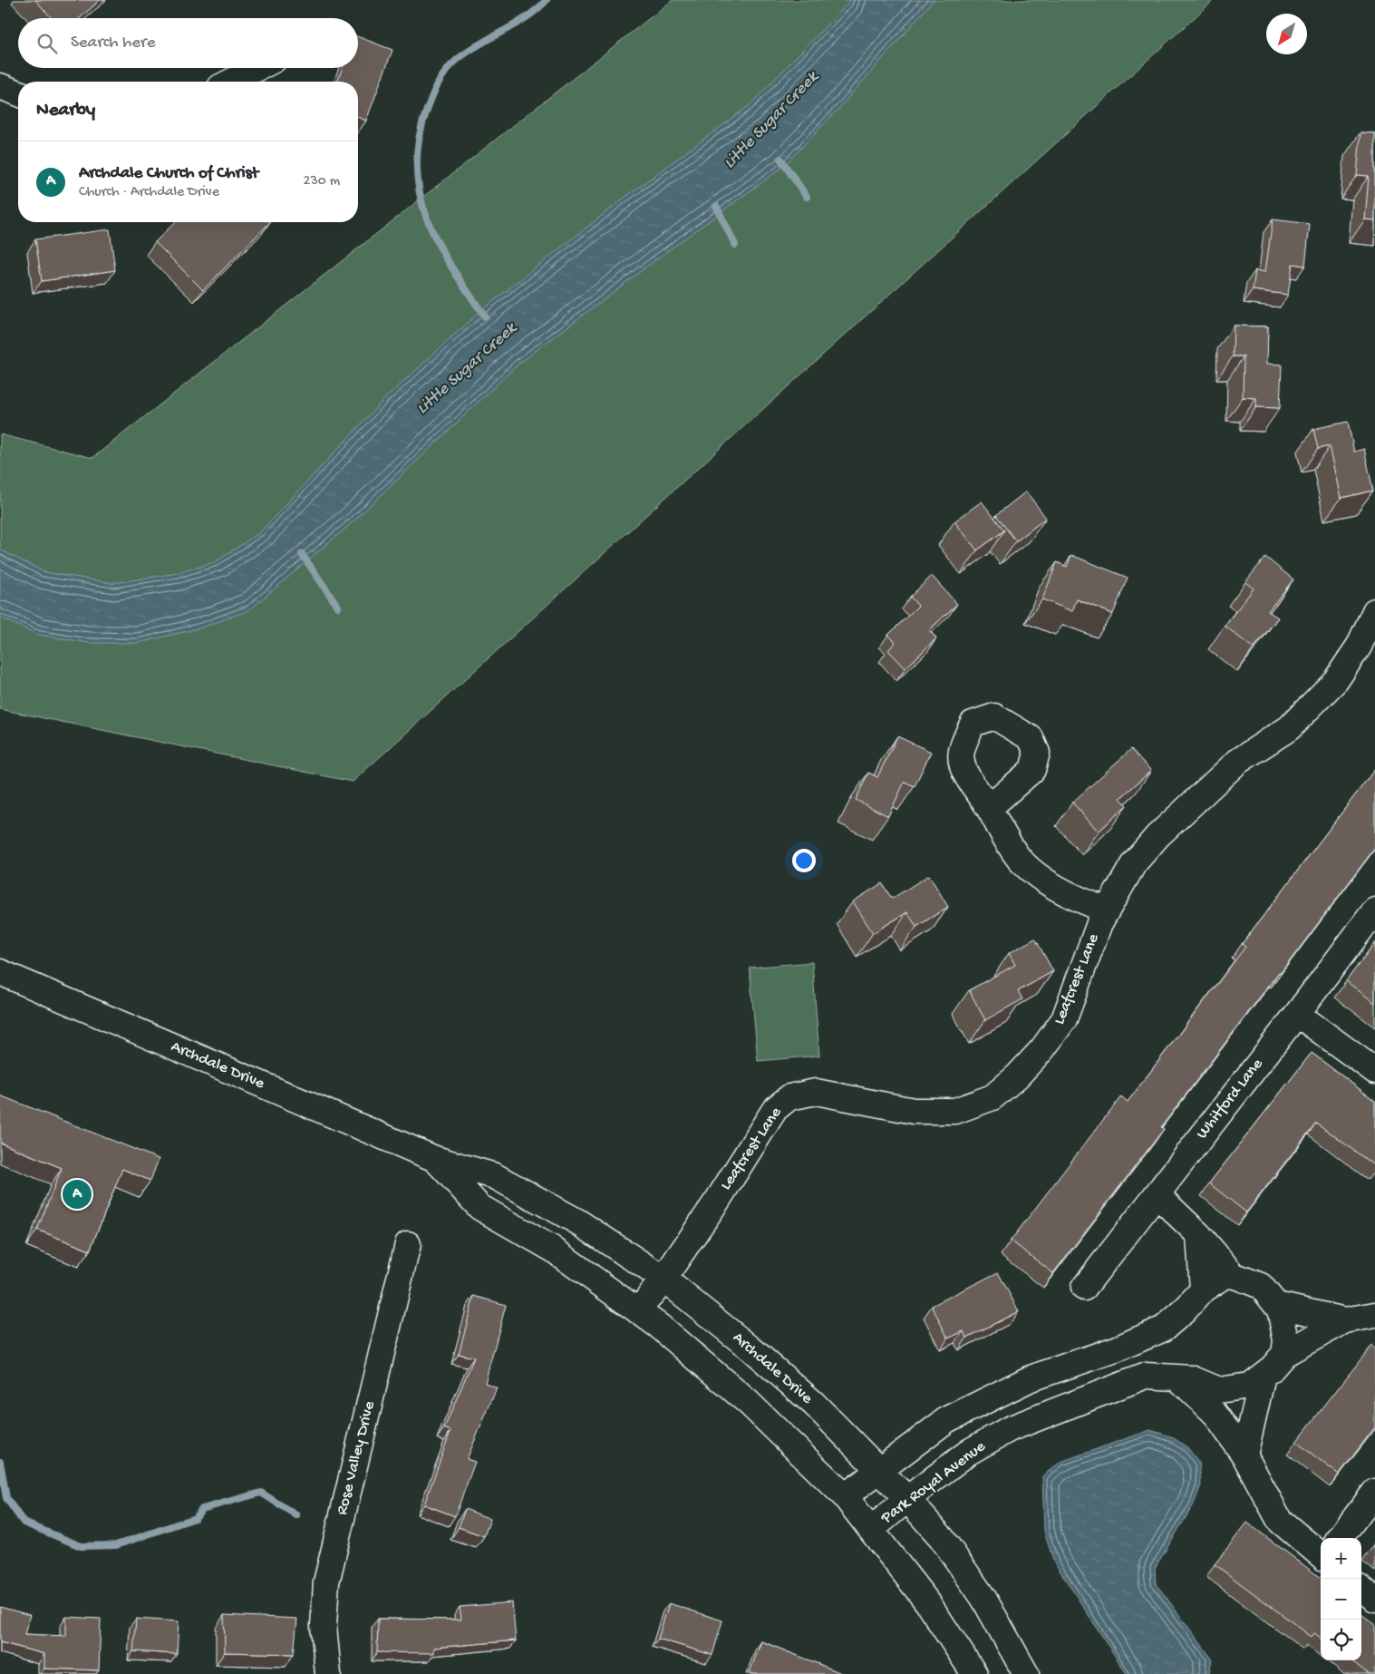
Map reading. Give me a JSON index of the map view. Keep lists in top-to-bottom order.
{
  "streets": {
    "street": [
      "Leafcrest Lane",
      "Archdale Drive",
      "Whitford Lane",
      "Rose Valley Drive",
      "Park Royal Avenue"
    ]
  },
  "crossings": [
    ["Leafcrest Lane", "Archdale Drive"],
    ["Archdale Drive", "Park Royal Avenue"]
  ],
  "water": ["Little Sugar Creek"],
  "north": "bottom left",
  "page": {
    "search": "Search here",
    "heading": "Nearby",
    "list": [
      {
        "mark": "A",
        "name": "Archdale Church of Christ",
        "note": "Church · Archdale Drive",
        "value": "230 m"
      }
    ],
    "pins": "A",
    "map_buttons": ["+", "−"]
  }
}
